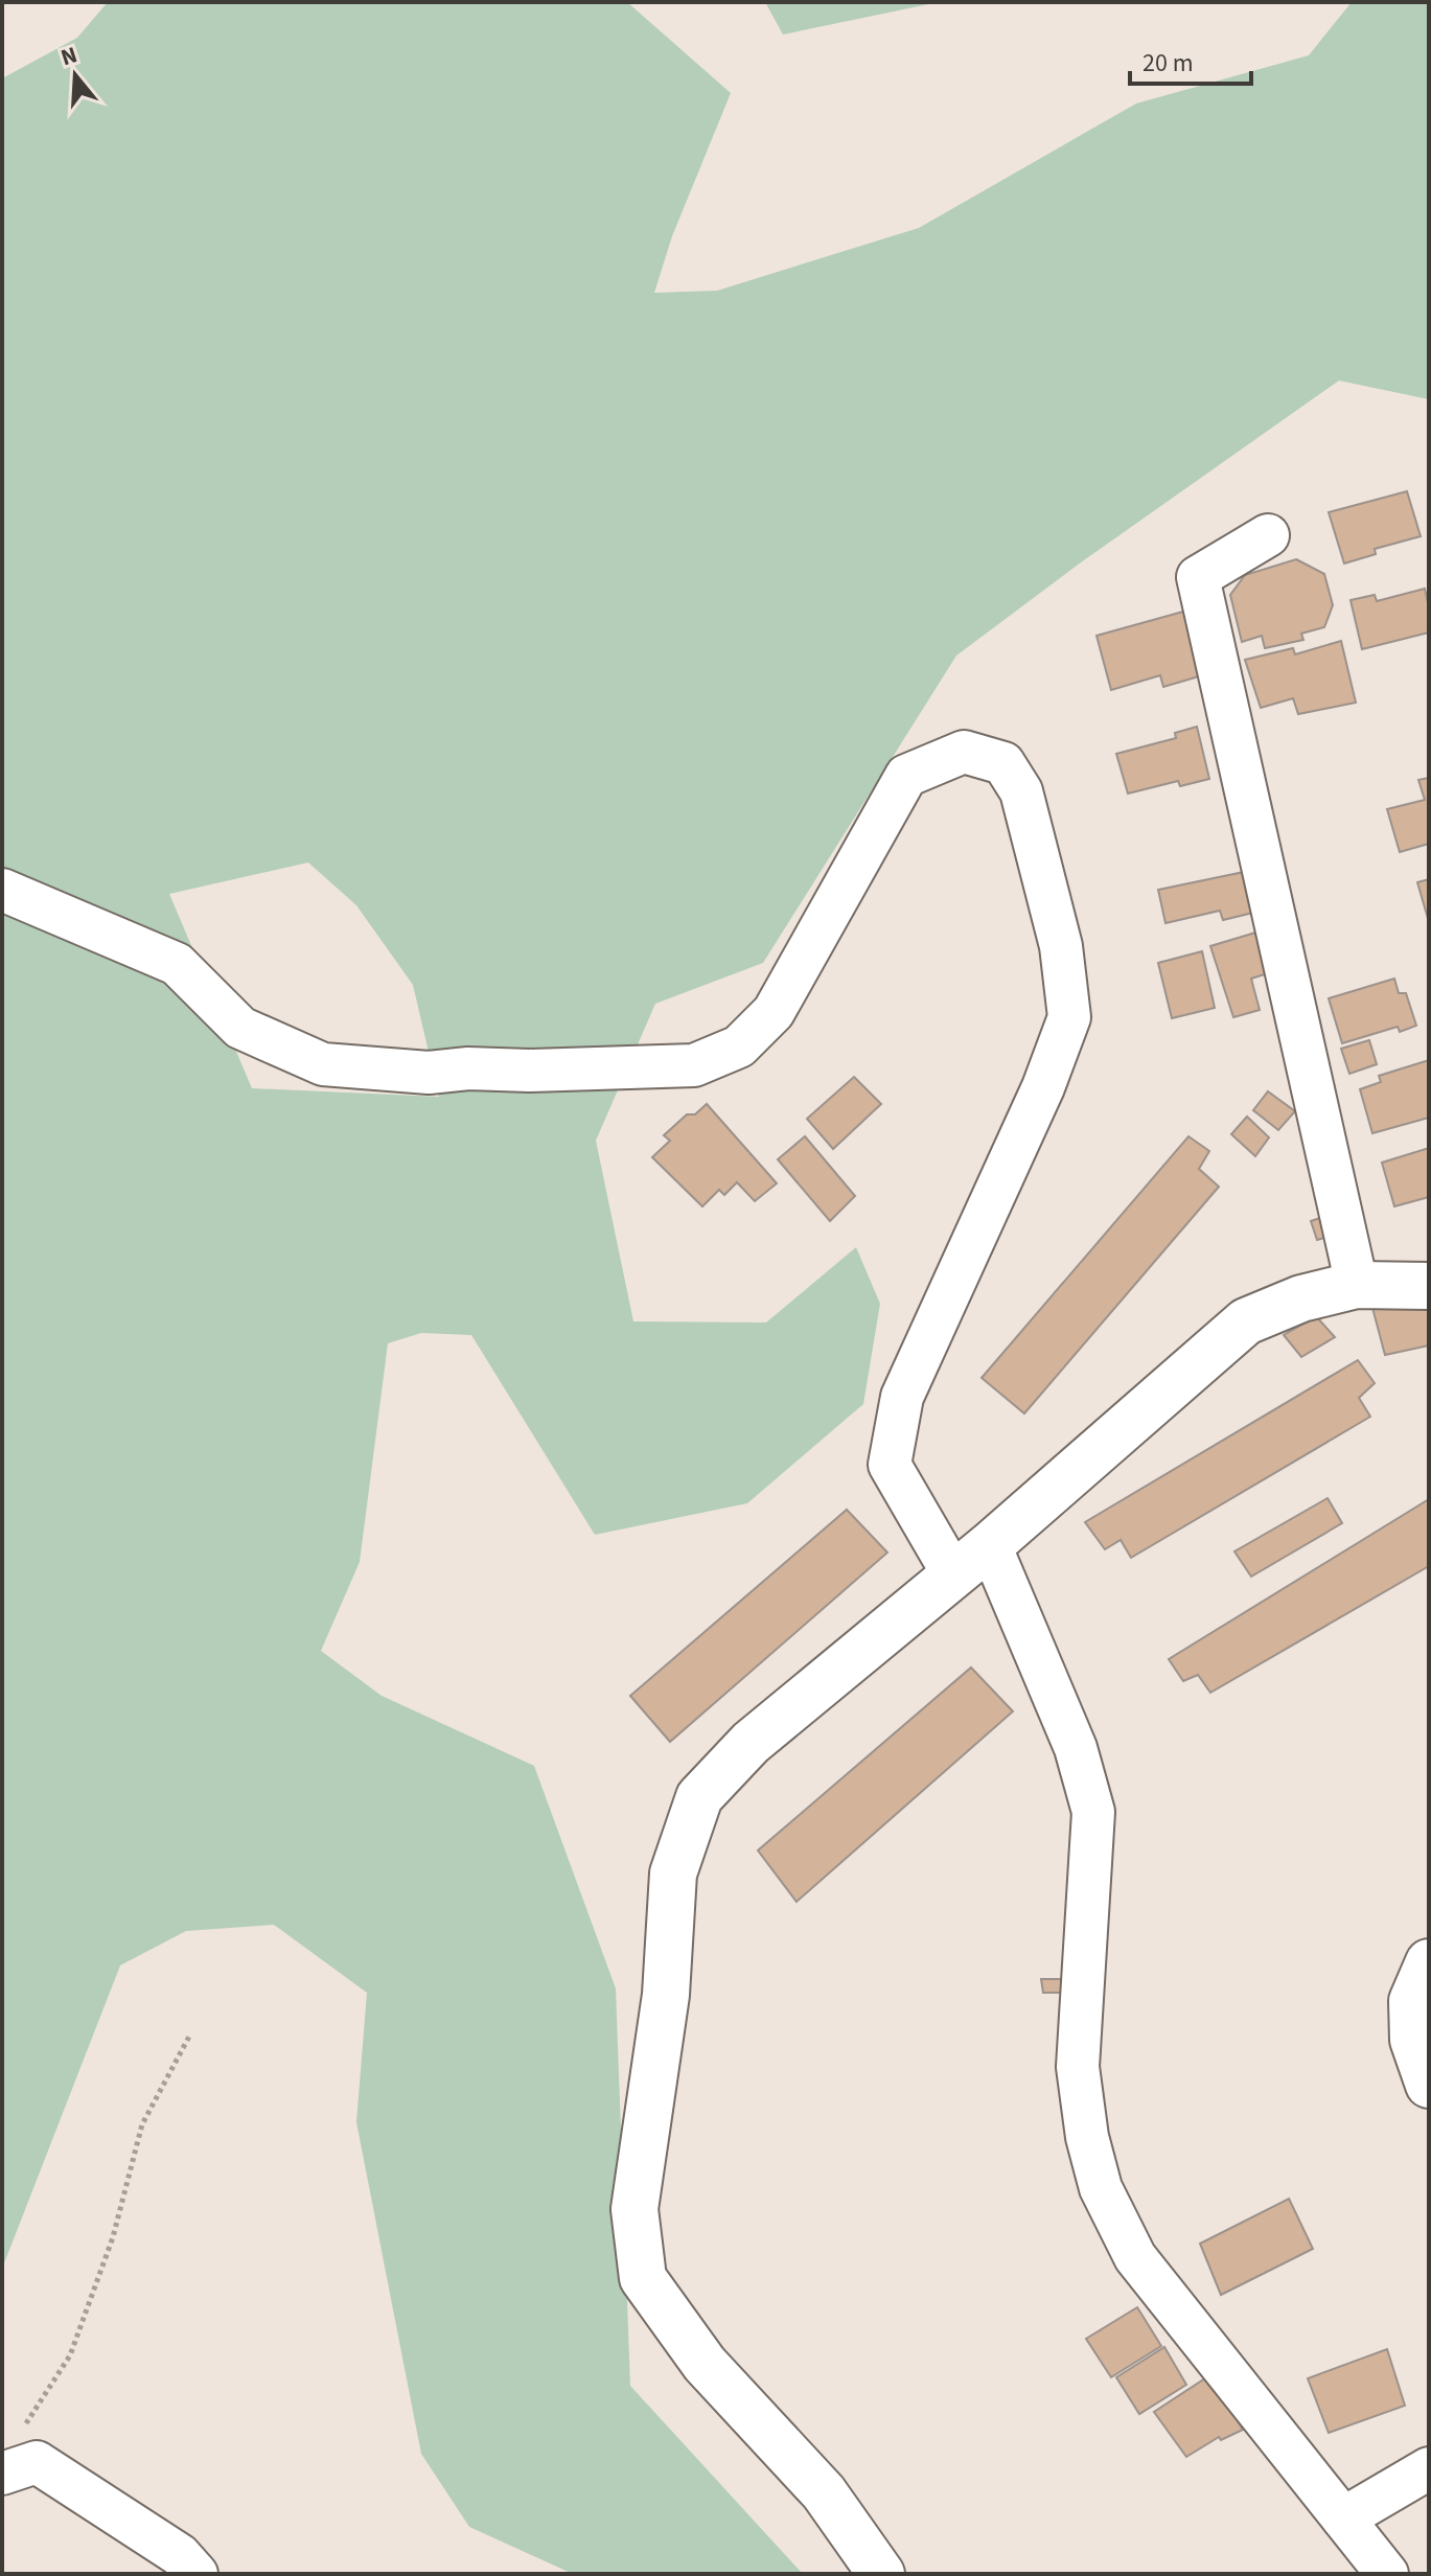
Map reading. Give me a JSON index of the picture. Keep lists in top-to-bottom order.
{
  "scale_bar": "20 m",
  "north": "top"
}
